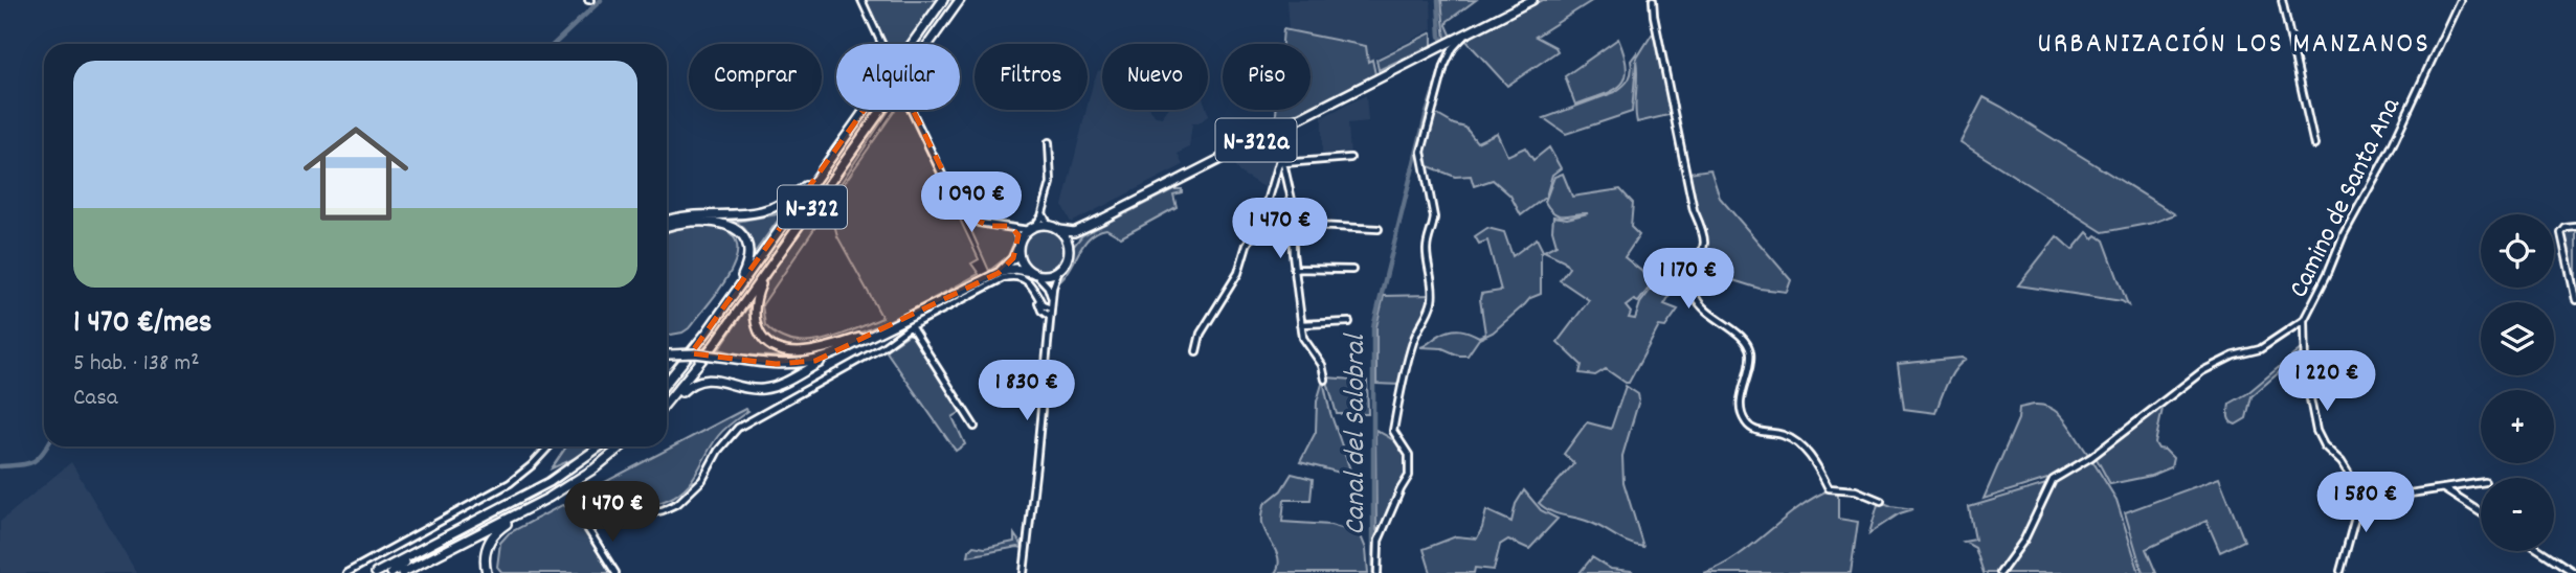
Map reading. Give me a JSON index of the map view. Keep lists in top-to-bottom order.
{
  "streets": {
    "highway": ["N-322a", "N-322"],
    "street": ["Camino de Santa Ana"]
  },
  "districts": ["URBANIZACIÓN LOS MANZANOS"],
  "water": ["Canal del Salobral"],
  "page": {
    "chip": [
      "Comprar",
      "Alquilar",
      "Filtros",
      "Nuevo",
      "Piso"
    ],
    "list": [
      {
        "name": "1 470 €/mes",
        "note": "5 hab. · 138 m² · Casa"
      }
    ],
    "price": [
      "1 090 €",
      "1 470 €",
      "1 170 €",
      "1 220 €",
      "1 830 €",
      "1 580 €",
      "1 470 €"
    ],
    "map_buttons": ["+", "−"]
  }
}
